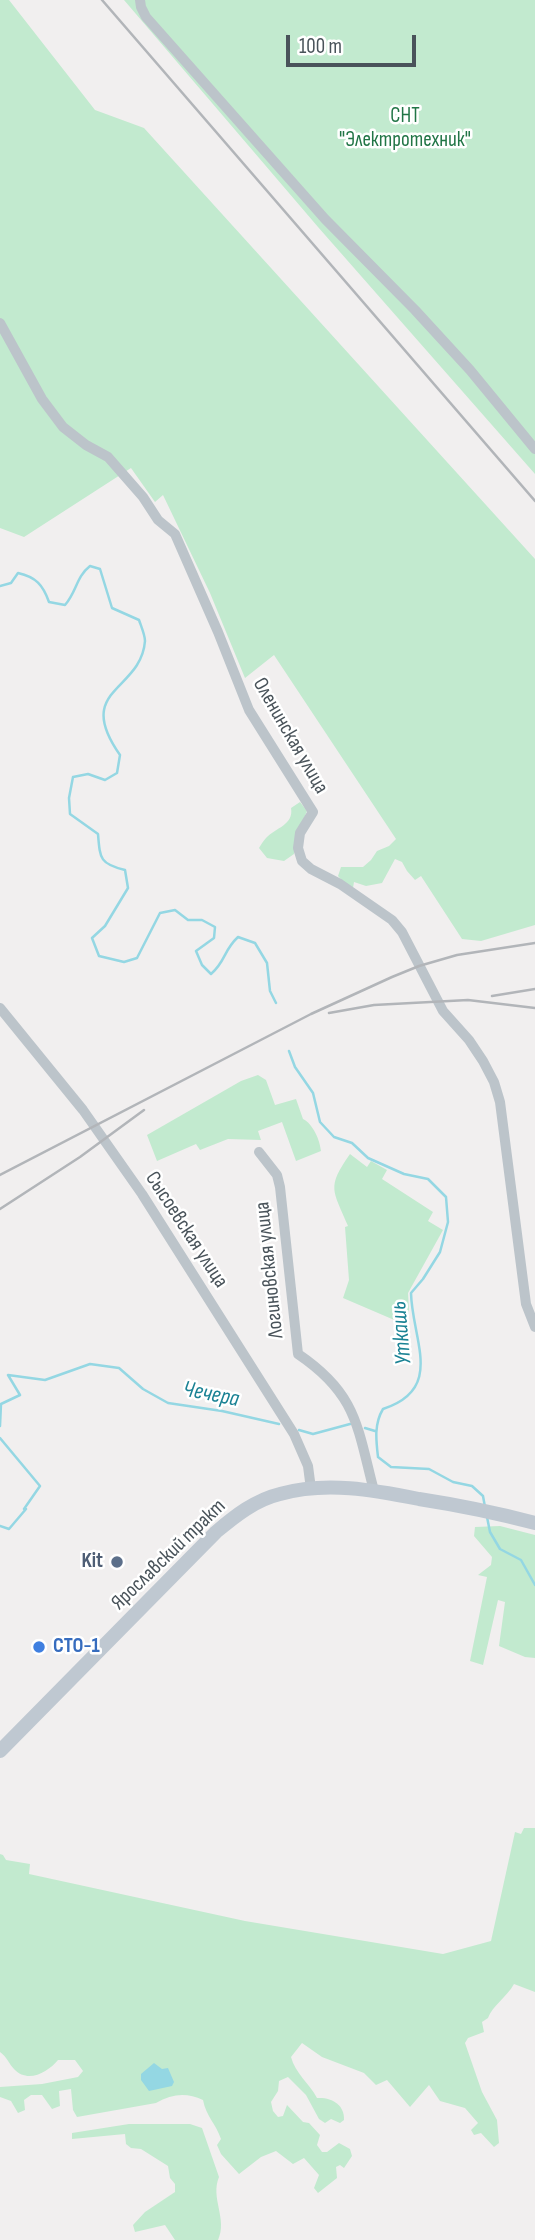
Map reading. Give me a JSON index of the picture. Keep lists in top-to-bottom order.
{
  "streets": {
    "street": [
      "Оленинская улица",
      "Сысоевская улица",
      "Логиновская улица",
      "Ярославский тракт"
    ]
  },
  "crossings": [
    ["Сысоевская улица", "Ярославский тракт"],
    ["Логиновская улица", "Ярославский тракт"]
  ],
  "water": ["Уткашь", "Чечера"],
  "parks": ["СНТ \"Электротехник\""],
  "places": ["Kit", "СТО-1"],
  "scale_bar": "100 m"
}
